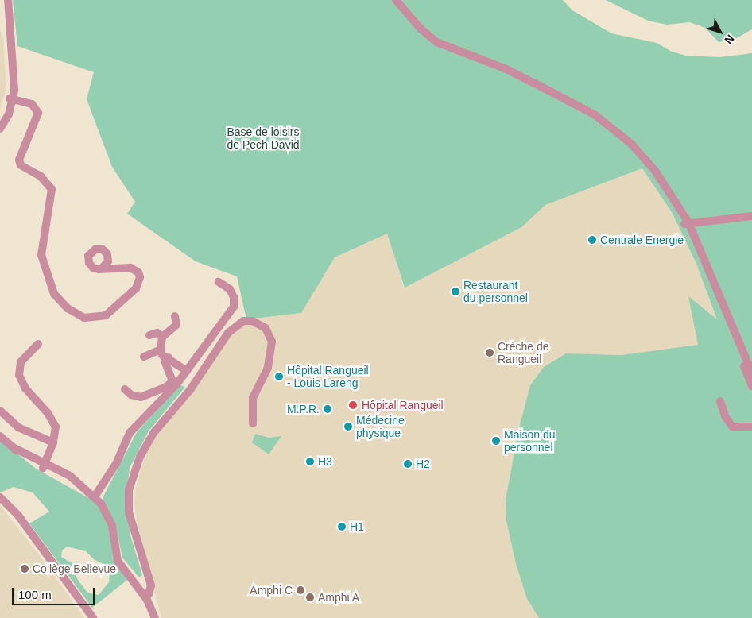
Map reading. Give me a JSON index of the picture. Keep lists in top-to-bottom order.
{
  "parks": ["Base de loisirs de Pech David"],
  "places": [
    "Centrale Energie",
    "Restaurant du personnel",
    "Crèche de Rangueil",
    "Hôpital Rangueil - Louis Lareng",
    "Hôpital Rangueil",
    "M.P.R.",
    "Médecine physique",
    "Maison du personnel",
    "H3",
    "H2",
    "H1",
    "Collège Bellevue",
    "Amphi C",
    "Amphi A"
  ],
  "scale_bar": "100 m",
  "north": "bottom right"
}
